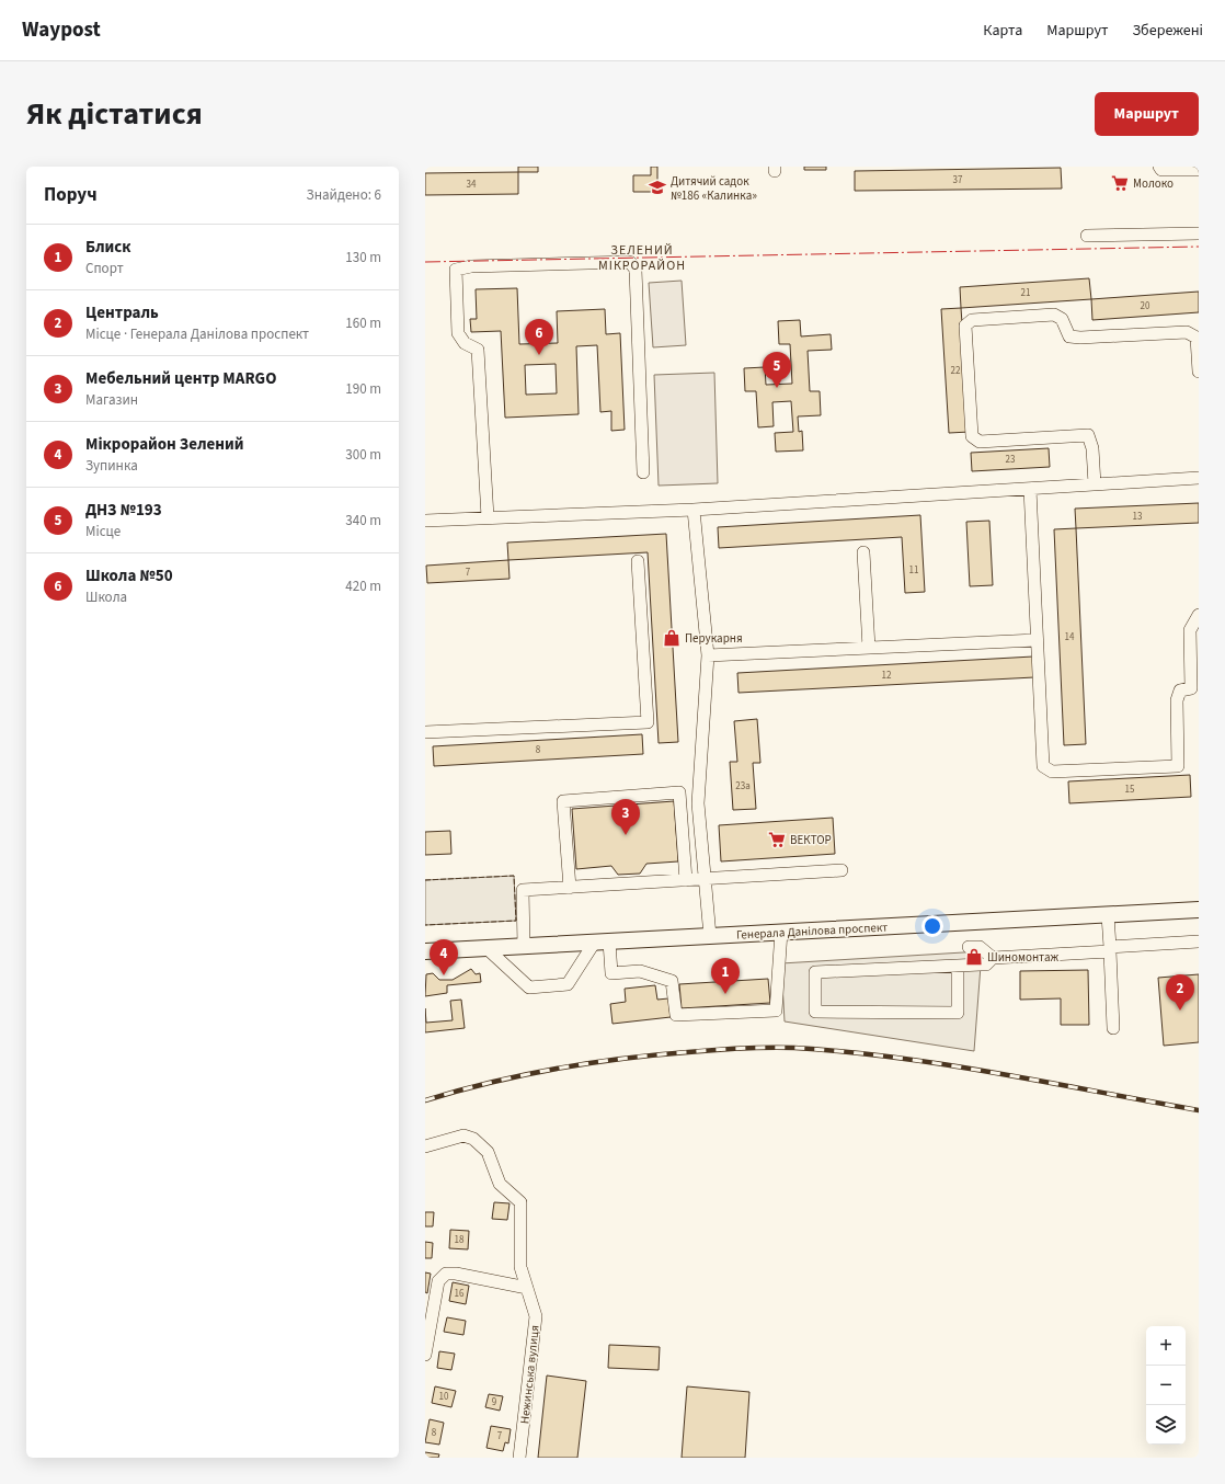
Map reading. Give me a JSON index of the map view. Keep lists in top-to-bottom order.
{
  "streets": {
    "main road": ["Генерала Данілова проспект"],
    "lane": ["Нежинська вулиця"]
  },
  "districts": ["ЗЕЛЕНИЙ МІКРОРАЙОН"],
  "places": {
    "supermarket": ["Молоко", "ВЕКТОР"],
    "school or university": ["Дитячий садок №186 «Калинка»"],
    "shop": ["Перукарня", "Шиномонтаж"]
  },
  "house_numbers": [
    "37",
    "34",
    "21",
    "20",
    "22",
    "23",
    "13",
    "11",
    "7",
    "14",
    "12",
    "8",
    "23а",
    "15",
    "18",
    "16",
    "10",
    "9",
    "8",
    "7"
  ],
  "page": {
    "header": "Waypost",
    "nav": ["Карта", "Маршрут", "Збережені"],
    "title": "Як дістатися",
    "buttons": "Маршрут",
    "heading": ["Поруч", "Знайдено: 6"],
    "list": [
      {
        "mark": "1",
        "name": "Блиск",
        "note": "Спорт",
        "value": "130 m"
      },
      {
        "mark": "2",
        "name": "Централь",
        "note": "Місце · Генерала Данілова проспект",
        "value": "160 m"
      },
      {
        "mark": "3",
        "name": "Мебельний центр MARGO",
        "note": "Магазин",
        "value": "190 m"
      },
      {
        "mark": "4",
        "name": "Мікрорайон Зелений",
        "note": "Зупинка",
        "value": "300 m"
      },
      {
        "mark": "5",
        "name": "ДНЗ №193",
        "note": "Місце",
        "value": "340 m"
      },
      {
        "mark": "6",
        "name": "Школа №50",
        "note": "Школа",
        "value": "420 m"
      }
    ],
    "pins": [
      "6",
      "5",
      "3",
      "4",
      "1",
      "2"
    ],
    "map_buttons": ["+", "−"]
  }
}
